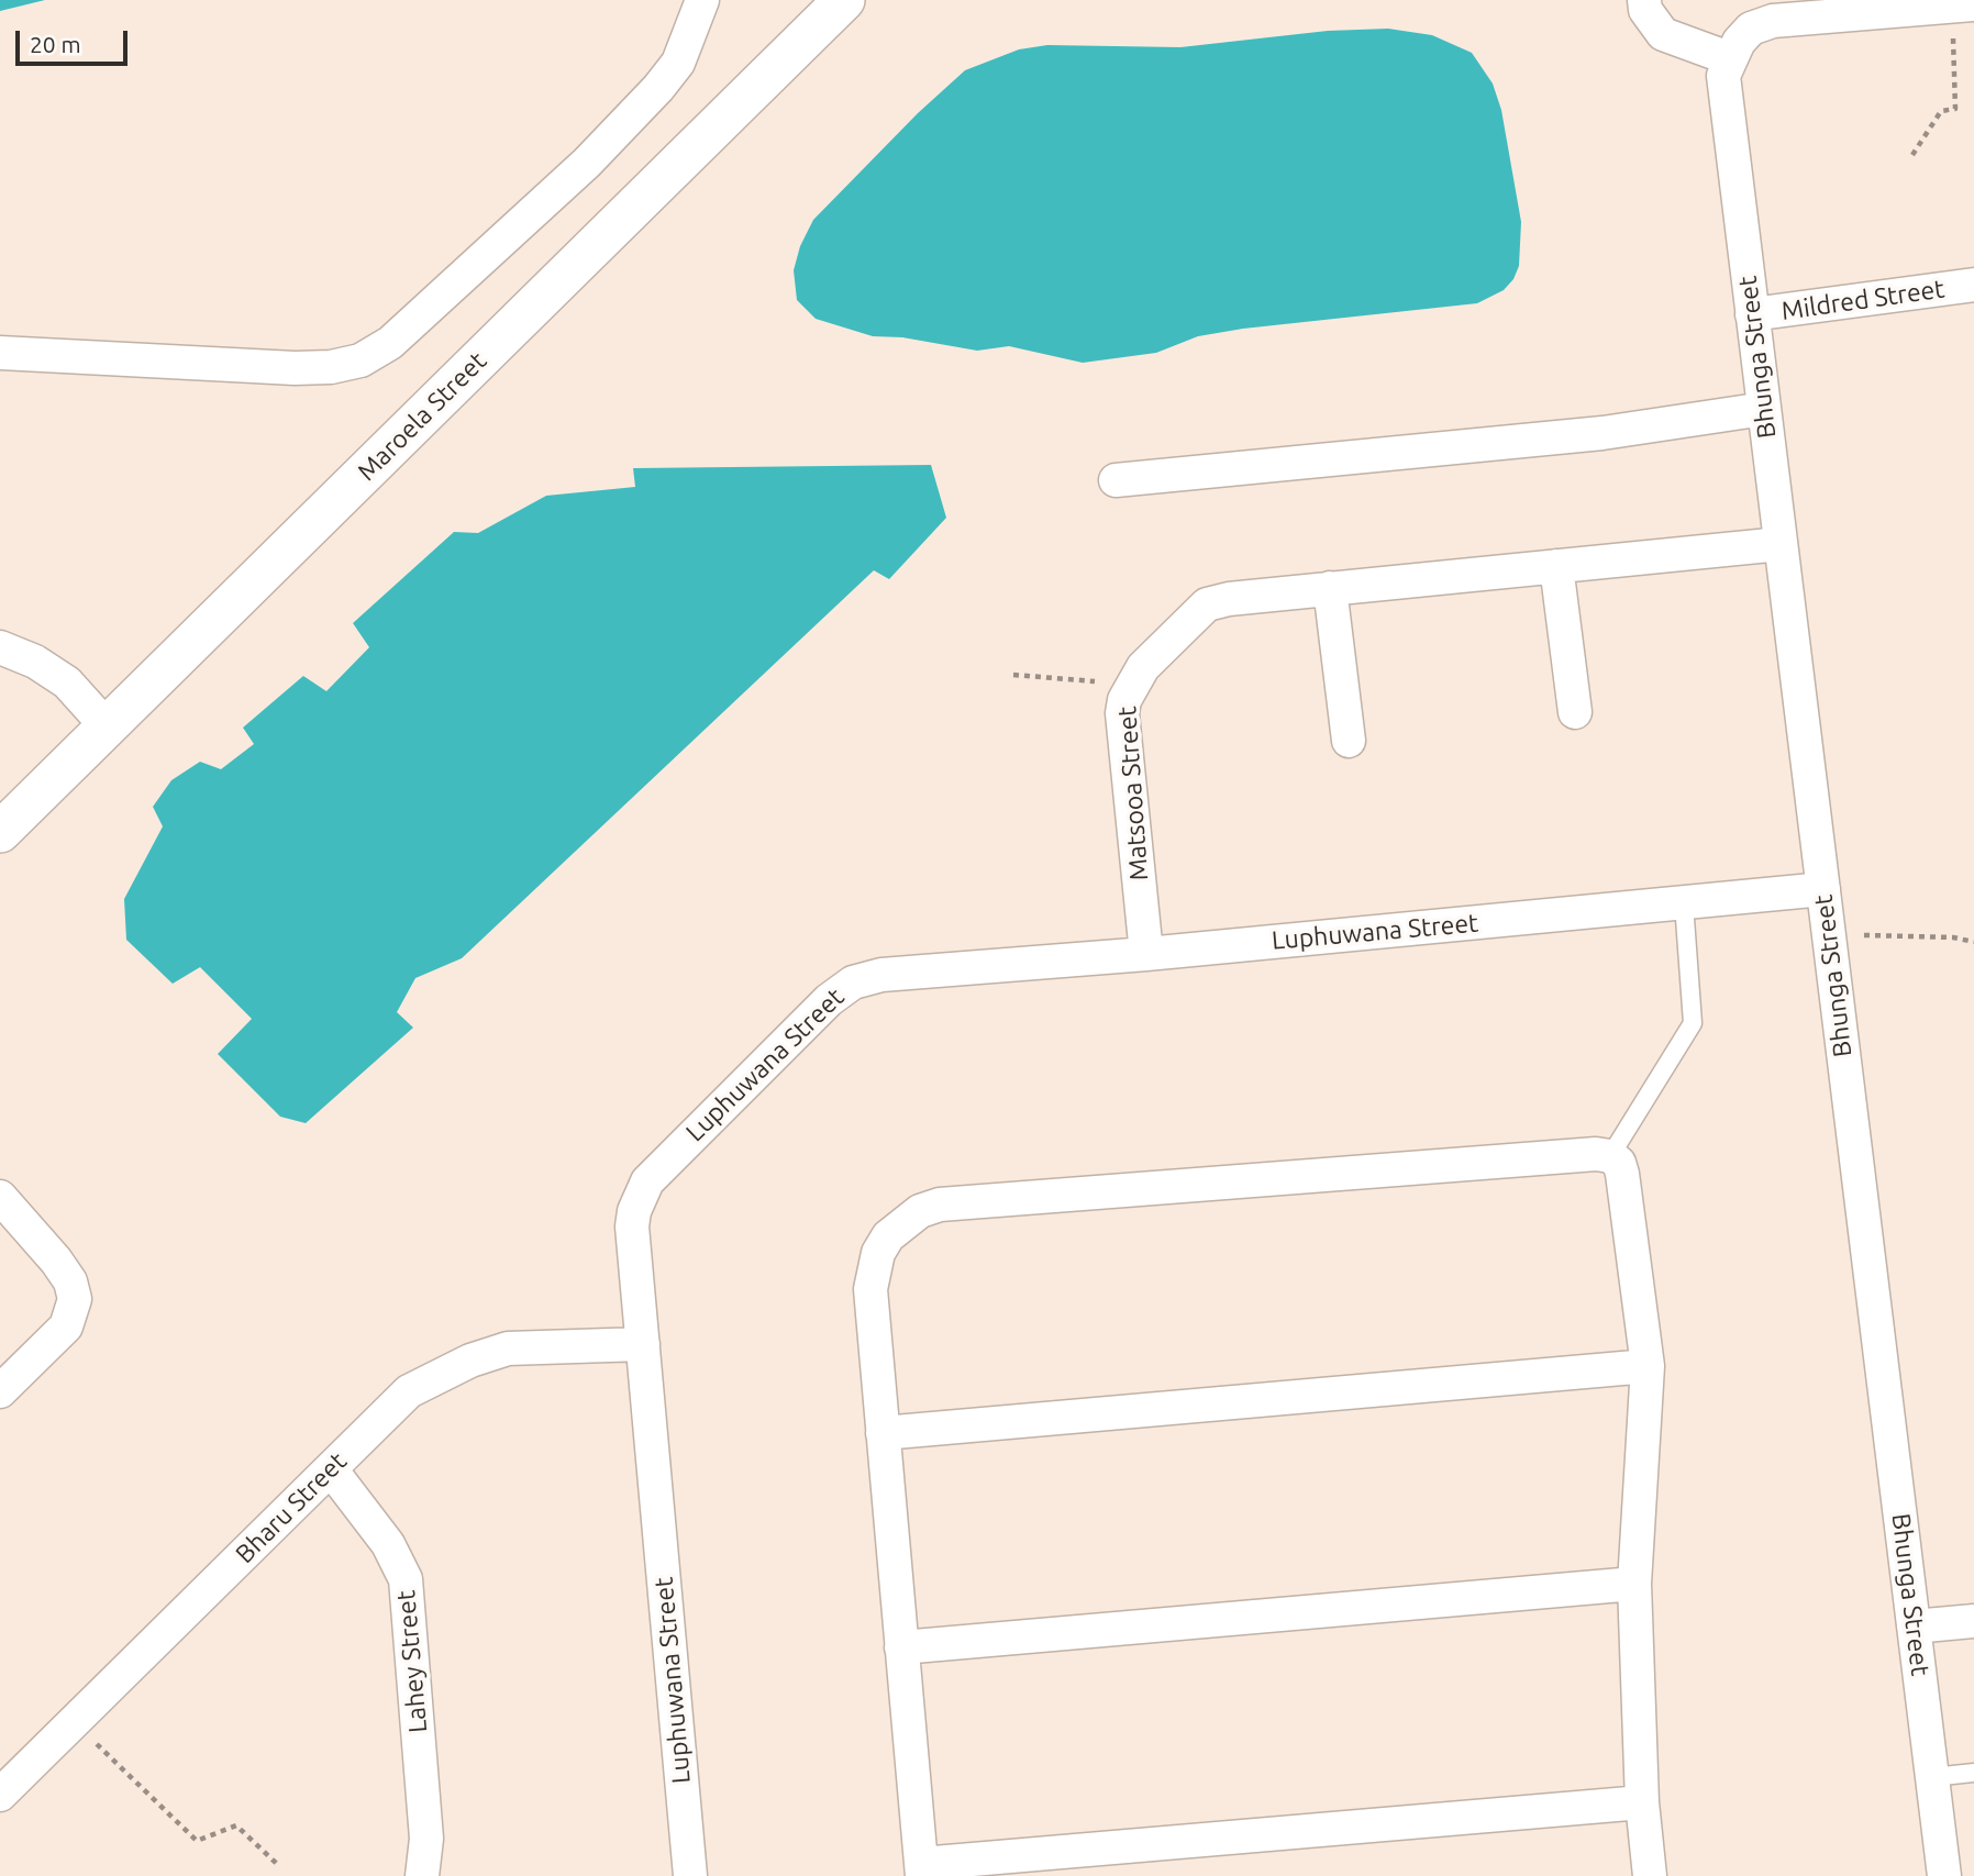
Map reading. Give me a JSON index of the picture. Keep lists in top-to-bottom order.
{
  "streets": {
    "street": [
      "Mildred Street",
      "Bhunga Street",
      "Maroela Street",
      "Matsooa Street",
      "Luphuwana Street",
      "Bharu Street",
      "Lahey Street"
    ]
  },
  "crossings": [
    ["Mildred Street", "Bhunga Street"],
    ["Bhunga Street", "Matsooa Street"],
    ["Bhunga Street", "Luphuwana Street"],
    ["Matsooa Street", "Luphuwana Street"],
    ["Luphuwana Street", "Bharu Street"],
    ["Bharu Street", "Lahey Street"]
  ],
  "scale_bar": "20 m"
}
